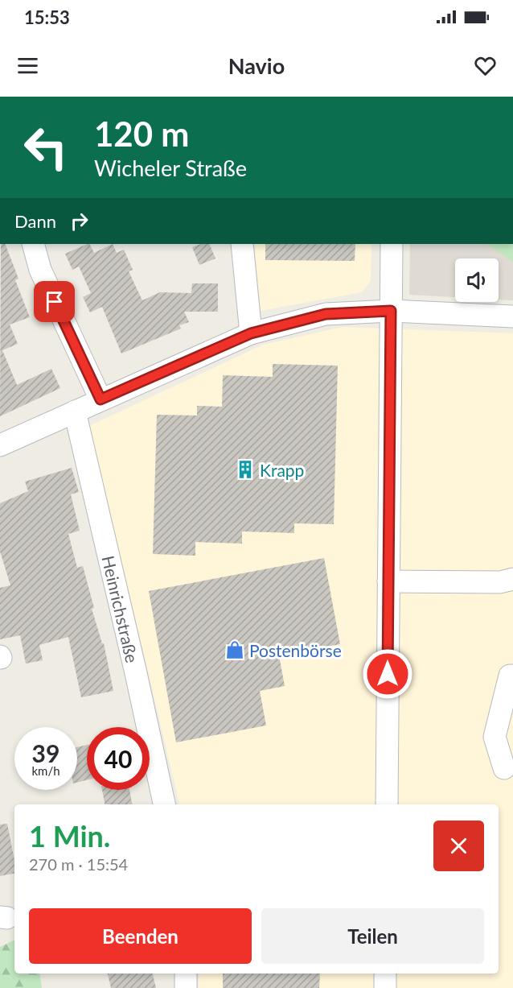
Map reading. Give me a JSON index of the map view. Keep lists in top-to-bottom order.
{
  "streets": {
    "street": ["Heinrichstraße"]
  },
  "places": {
    "building": ["Krapp"],
    "shop": ["Postenbörse"]
  },
  "page": {
    "status": "15:53",
    "header": "Navio",
    "turn": ["120 m", "Wicheler Straße"],
    "then": "Dann",
    "speed": "39 km/h",
    "limit": "40",
    "heading": ["1 Min.", "270 m · 15:54"],
    "buttons": ["Beenden", "Teilen"]
  }
}
